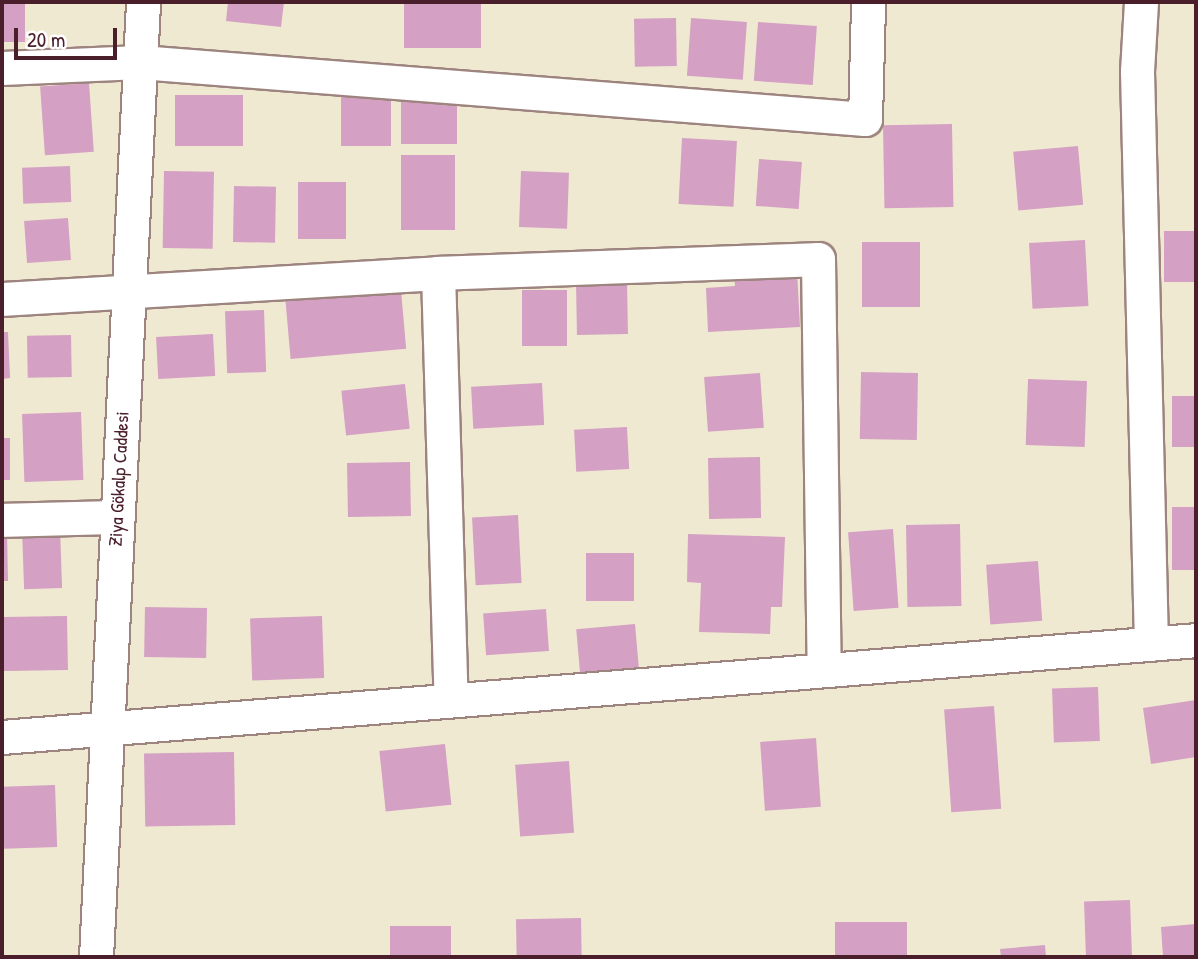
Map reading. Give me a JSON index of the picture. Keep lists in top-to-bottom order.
{
  "streets": {
    "street": ["Ziya Gökalp Caddesi"]
  },
  "scale_bar": "20 m"
}
